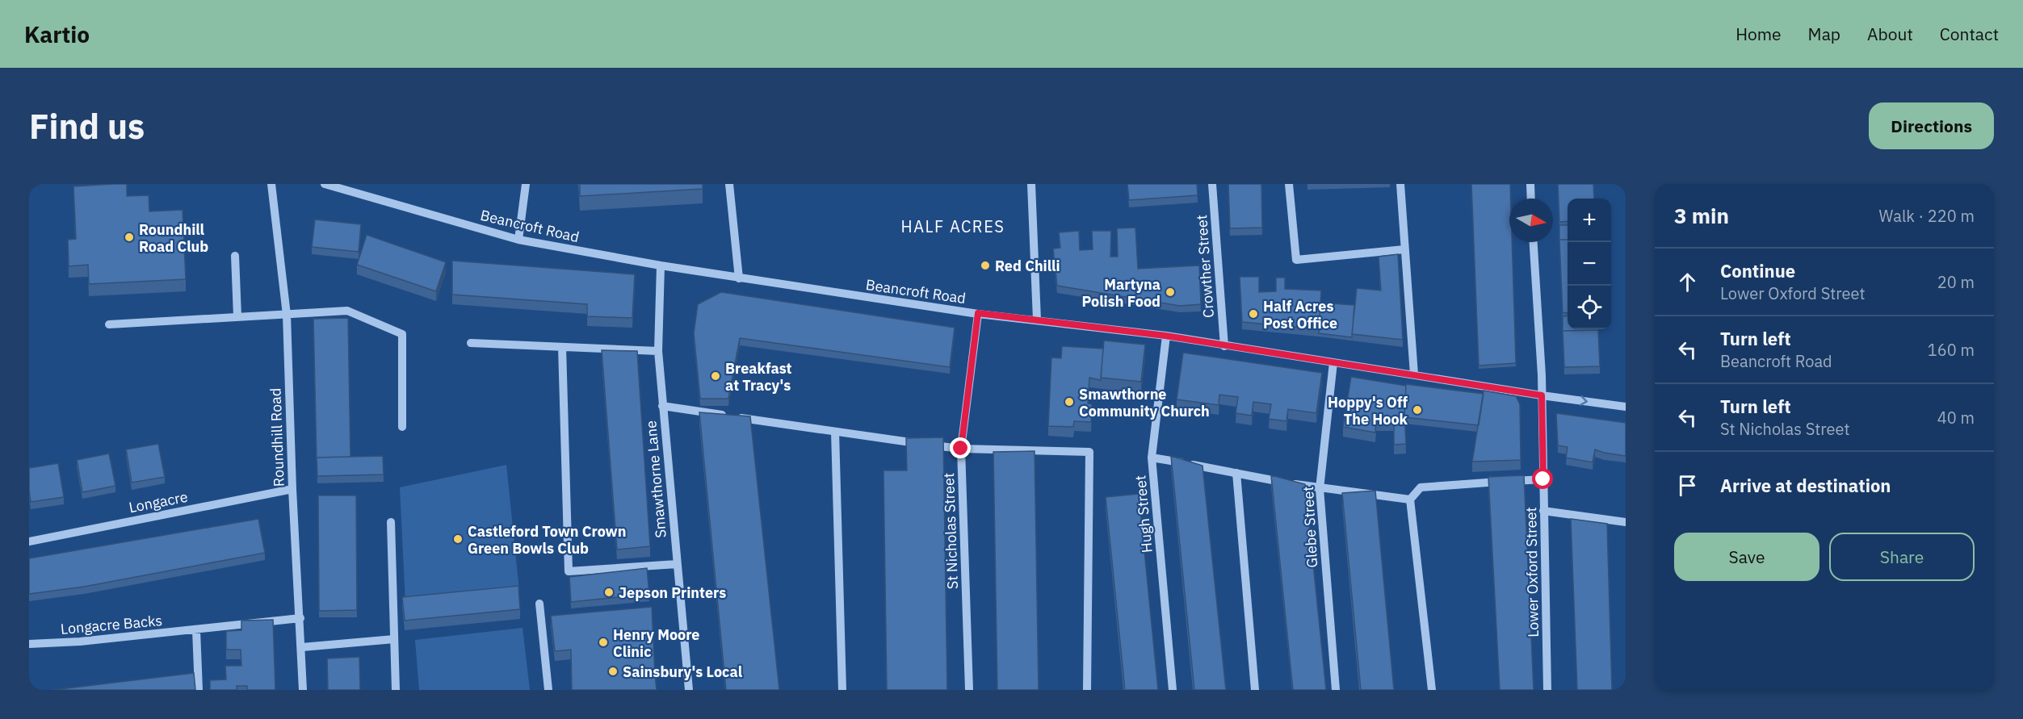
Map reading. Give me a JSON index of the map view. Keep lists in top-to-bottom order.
{
  "streets": {
    "street": [
      "Beancroft Road",
      "Crowther Street",
      "Roundhill Road",
      "Smawthorne Lane",
      "Longacre",
      "Hugh Street",
      "Glebe Street",
      "St Nicholas Street",
      "Lower Oxford Street",
      "Longacre Backs"
    ]
  },
  "crossings": [
    ["Beancroft Road", "Crowther Street"],
    ["Beancroft Road", "Smawthorne Lane"],
    ["Beancroft Road", "Hugh Street"],
    ["Beancroft Road", "Glebe Street"],
    ["Beancroft Road", "St Nicholas Street"],
    ["Beancroft Road", "Lower Oxford Street"],
    ["Roundhill Road", "Longacre"],
    ["Roundhill Road", "Longacre Backs"]
  ],
  "districts": ["HALF ACRES"],
  "places": [
    "Roundhill Road Club",
    "Red Chilli",
    "Martyna Polish Food",
    "Half Acres Post Office",
    "Breakfast at Tracy's",
    "Smawthorne Community Church",
    "Hoppy's Off The Hook",
    "Castleford Town Crown Green Bowls Club",
    "Jepson Printers",
    "Henry Moore Clinic",
    "Sainsbury's Local"
  ],
  "north": "right",
  "page": {
    "header": "Kartio",
    "nav": [
      "Home",
      "Map",
      "About",
      "Contact"
    ],
    "buttons": [
      "Directions",
      ["Save", "Share"]
    ],
    "title": "Find us",
    "heading": ["3 min", "Walk · 220 m"],
    "map_buttons": ["+", "−"],
    "list": [
      ["Continue", "Lower Oxford Street", "20 m"],
      ["Turn left", "Beancroft Road", "160 m"],
      ["Turn left", "St Nicholas Street", "40 m"],
      "Arrive at destination"
    ]
  }
}
